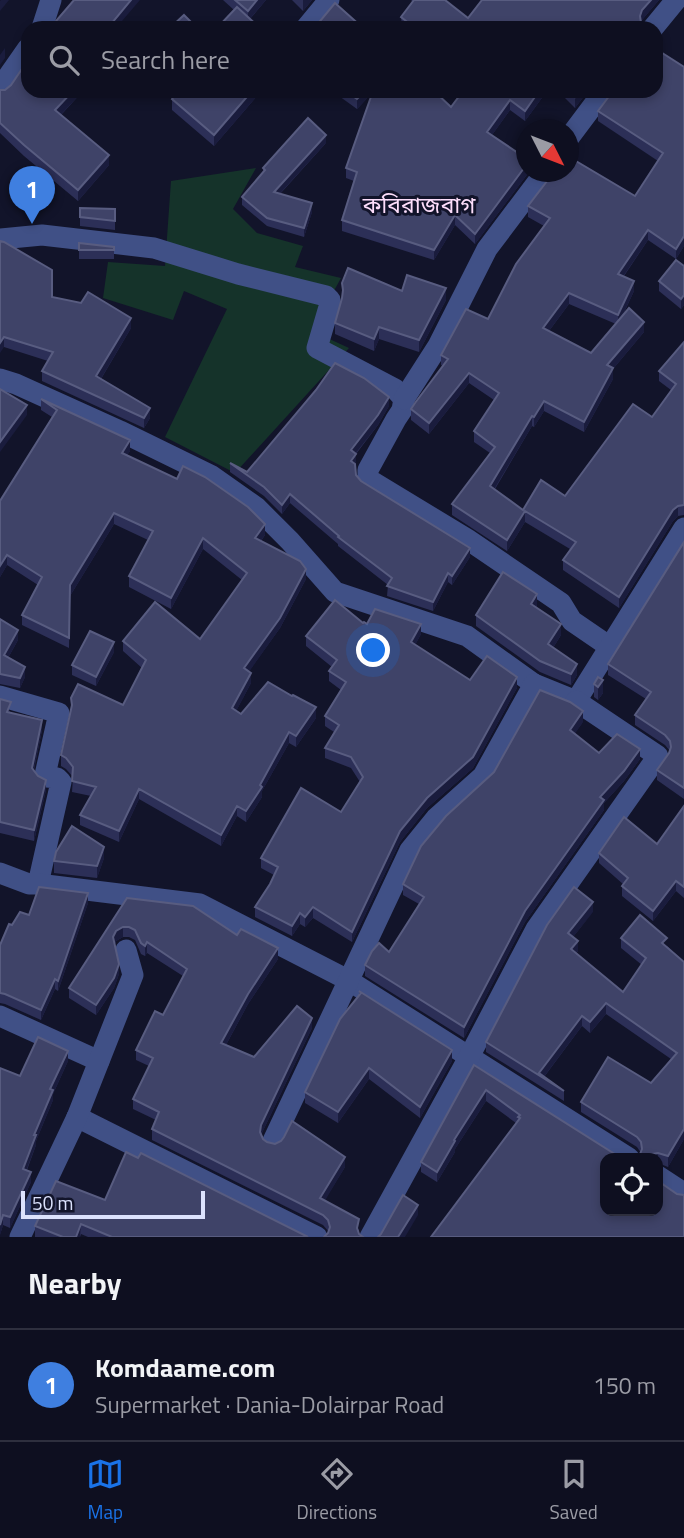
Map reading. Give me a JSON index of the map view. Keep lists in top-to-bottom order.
{
  "districts": ["কবিরাজবাগ"],
  "scale_bar": "50 m",
  "north": "bottom right",
  "page": {
    "search": "Search here",
    "pins": "1",
    "scale": "50 m",
    "heading": "Nearby",
    "list": [
      {
        "mark": "1",
        "name": "Komdaame.com",
        "note": "Supermarket · Dania-Dolairpar Road",
        "value": "150 m"
      }
    ],
    "nav": ["Map", "Directions", "Saved"]
  }
}
